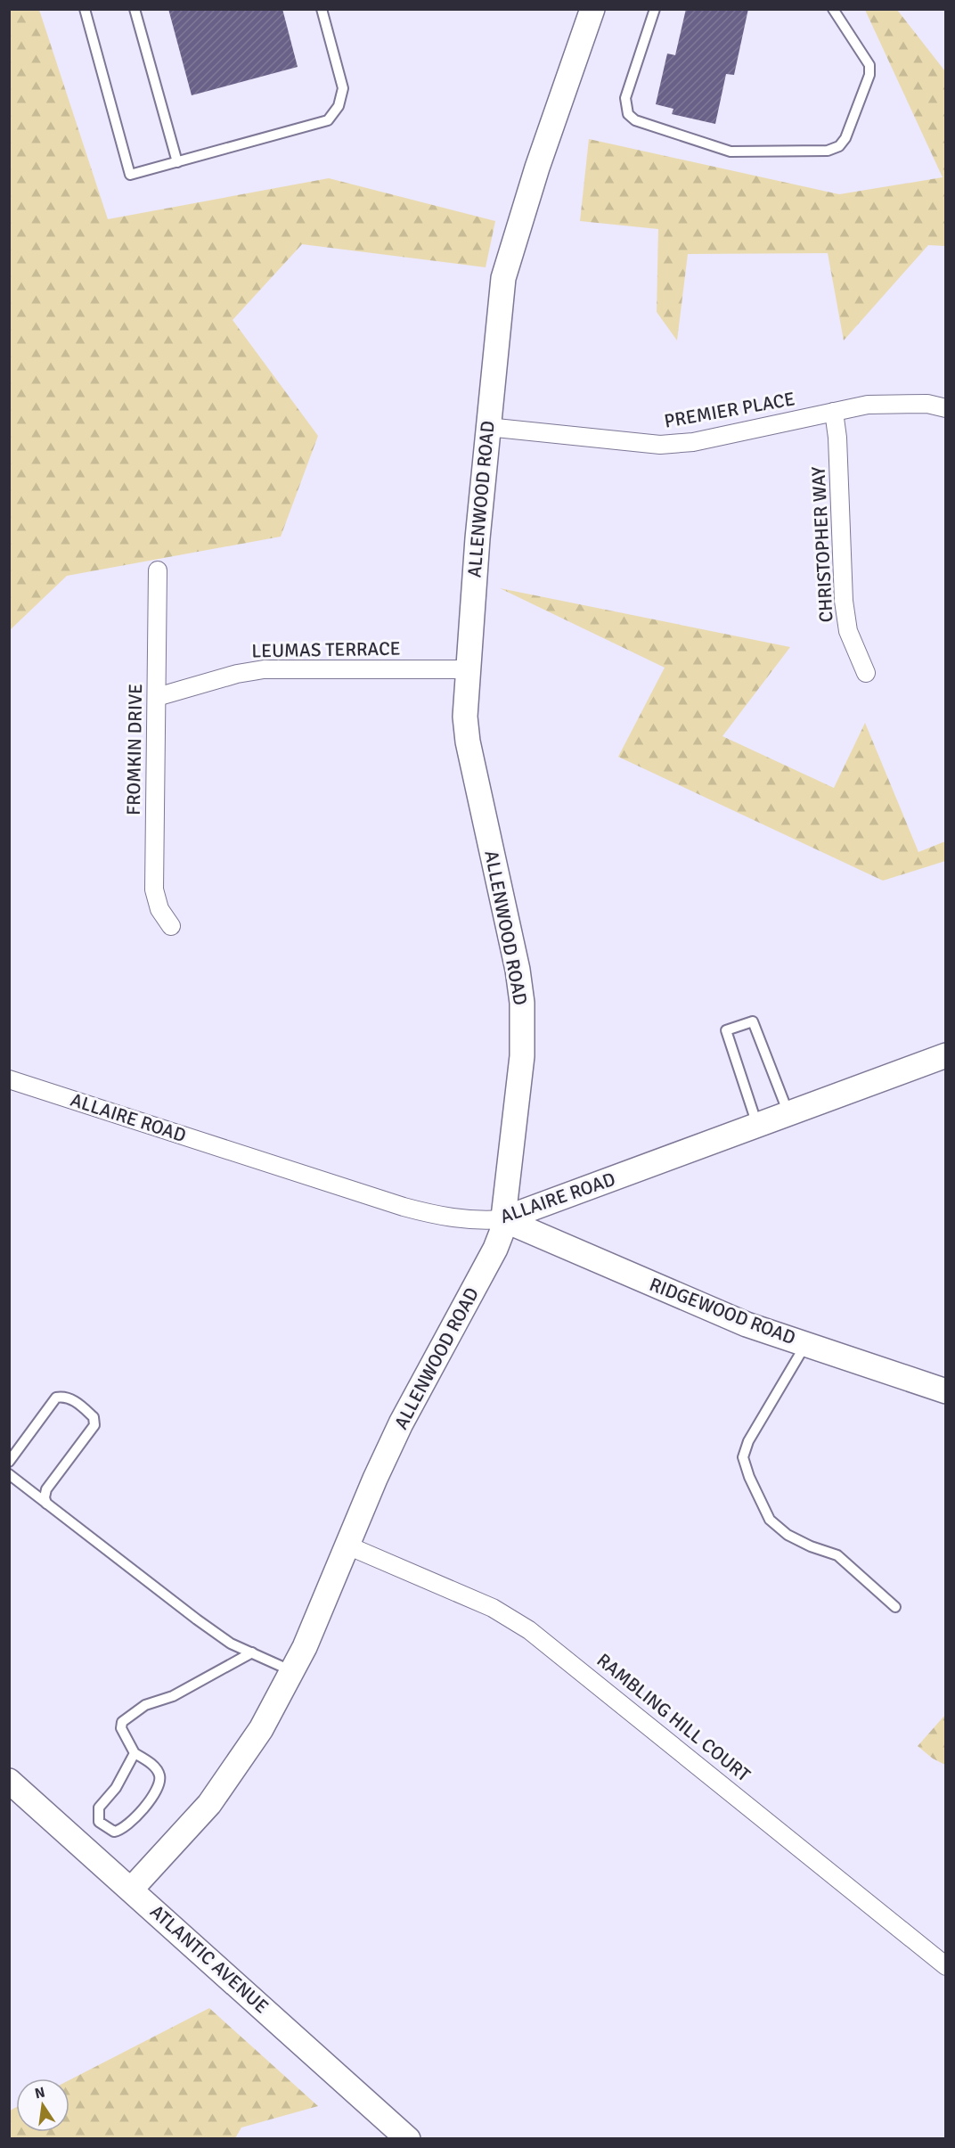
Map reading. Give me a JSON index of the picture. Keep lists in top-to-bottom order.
{
  "streets": {
    "main road": [
      "ALLENWOOD ROAD",
      "ALLAIRE ROAD",
      "RIDGEWOOD ROAD",
      "ATLANTIC AVENUE"
    ],
    "street": [
      "PREMIER PLACE",
      "CHRISTOPHER WAY",
      "LEUMAS TERRACE",
      "FROMKIN DRIVE",
      "RAMBLING HILL COURT"
    ]
  },
  "crossings": [
    ["PREMIER PLACE", "ALLENWOOD ROAD"],
    ["PREMIER PLACE", "CHRISTOPHER WAY"],
    ["ALLENWOOD ROAD", "LEUMAS TERRACE"],
    ["ALLENWOOD ROAD", "ALLAIRE ROAD"],
    ["ALLENWOOD ROAD", "RIDGEWOOD ROAD"],
    ["ALLENWOOD ROAD", "RAMBLING HILL COURT"],
    ["ALLENWOOD ROAD", "ATLANTIC AVENUE"],
    ["LEUMAS TERRACE", "FROMKIN DRIVE"],
    ["ALLAIRE ROAD", "RIDGEWOOD ROAD"]
  ],
  "north": "top"
}
